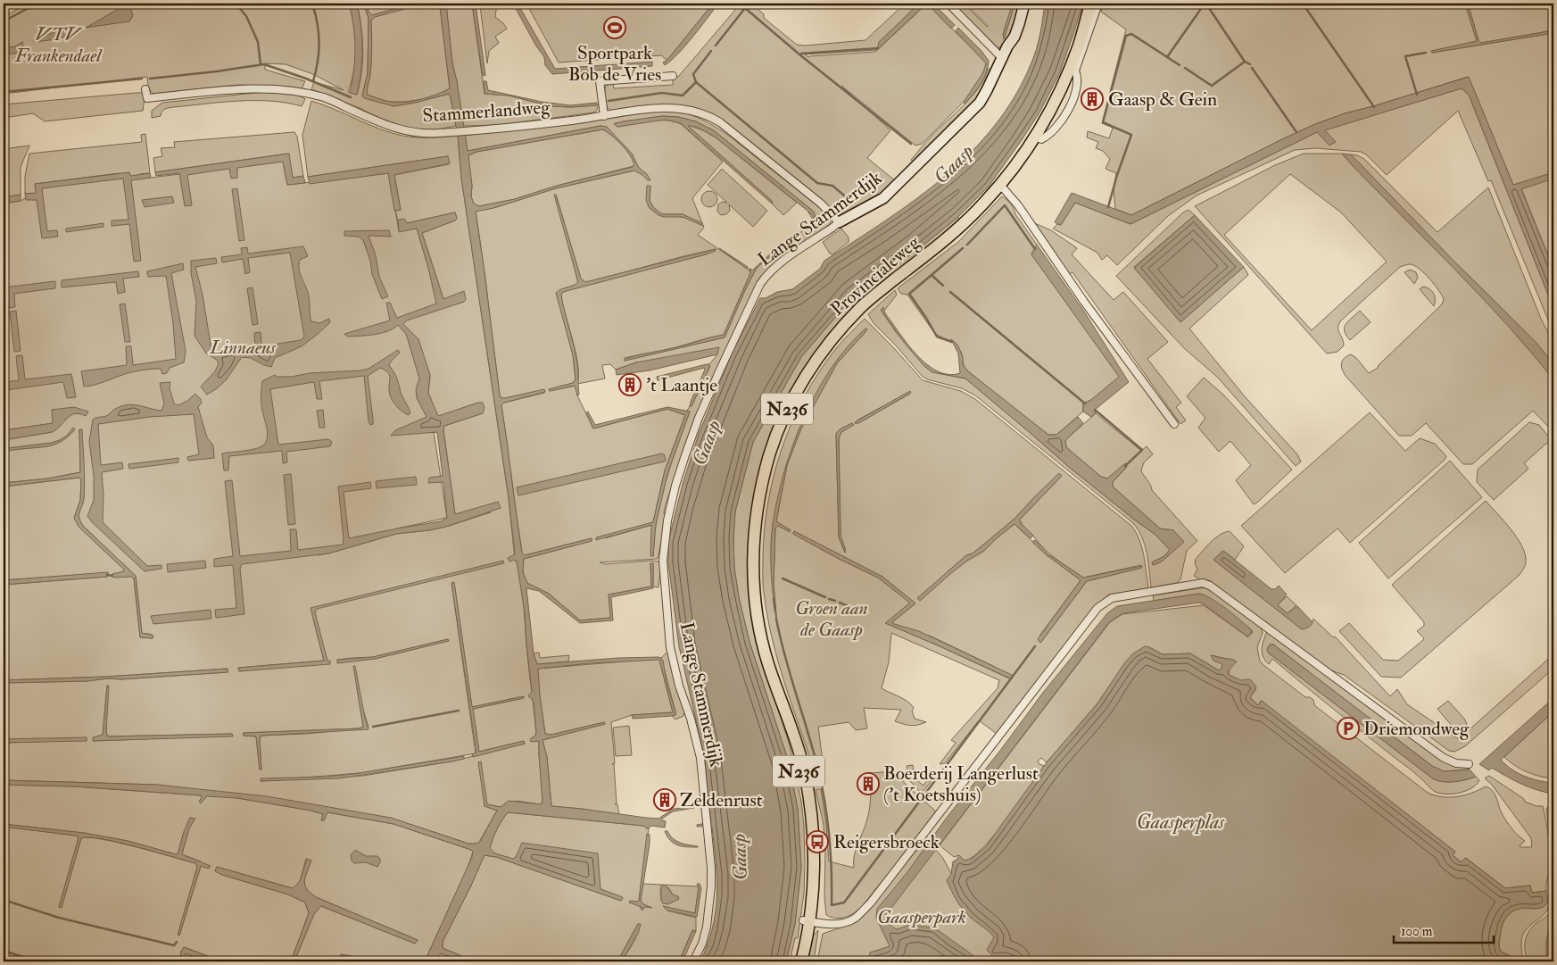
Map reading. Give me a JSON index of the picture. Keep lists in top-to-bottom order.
{
  "streets": {
    "main road": ["Provincialeweg", "N236"],
    "street": ["Stammerlandweg", "Lange Stammerdijk"]
  },
  "crossings": [
    ["Stammerlandweg", "Lange Stammerdijk"]
  ],
  "water": ["Gaasp", "Gaasperplas"],
  "parks": [
    "VTV Frankendael",
    "Linnaeus",
    "Groen aan de Gaasp",
    "Gaasperpark"
  ],
  "places": {
    "sports": ["Sportpark Bob de Vries"],
    "building": [
      "Gaasp & Gein",
      "'t Laantje",
      "Boerderij Langerlust ('t Koetshuis)",
      "Zeldenrust"
    ],
    "parking": ["Driemondweg"],
    "bus stop": ["Reigersbroeck"]
  },
  "scale_bar": "100 m"
}
